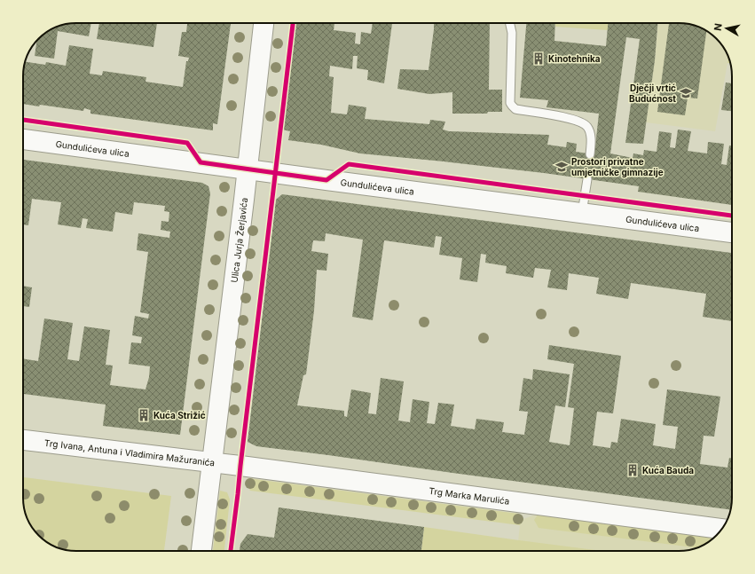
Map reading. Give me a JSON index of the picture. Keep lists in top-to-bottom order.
{
  "streets": {
    "street": [
      "Gundulićeva ulica",
      "Ulica Jurja Žerjavića",
      "Trg Ivana, Antuna i Vladimira Mažuranića",
      "Trg Marka Marulića"
    ]
  },
  "crossings": [
    ["Gundulićeva ulica", "Ulica Jurja Žerjavića"],
    ["Ulica Jurja Žerjavića", "Trg Ivana, Antuna i Vladimira Mažuranića"],
    ["Ulica Jurja Žerjavića", "Trg Marka Marulića"],
    ["Trg Ivana, Antuna i Vladimira Mažuranića", "Trg Marka Marulića"]
  ],
  "places": {
    "building": ["Kinotehnika", "Kuća Strižić", "Kuća Bauda"],
    "school or university": ["Dječji vrtić Budućnost", "Prostori privatne umjetničke gimnazije"]
  },
  "north": "left"
}
